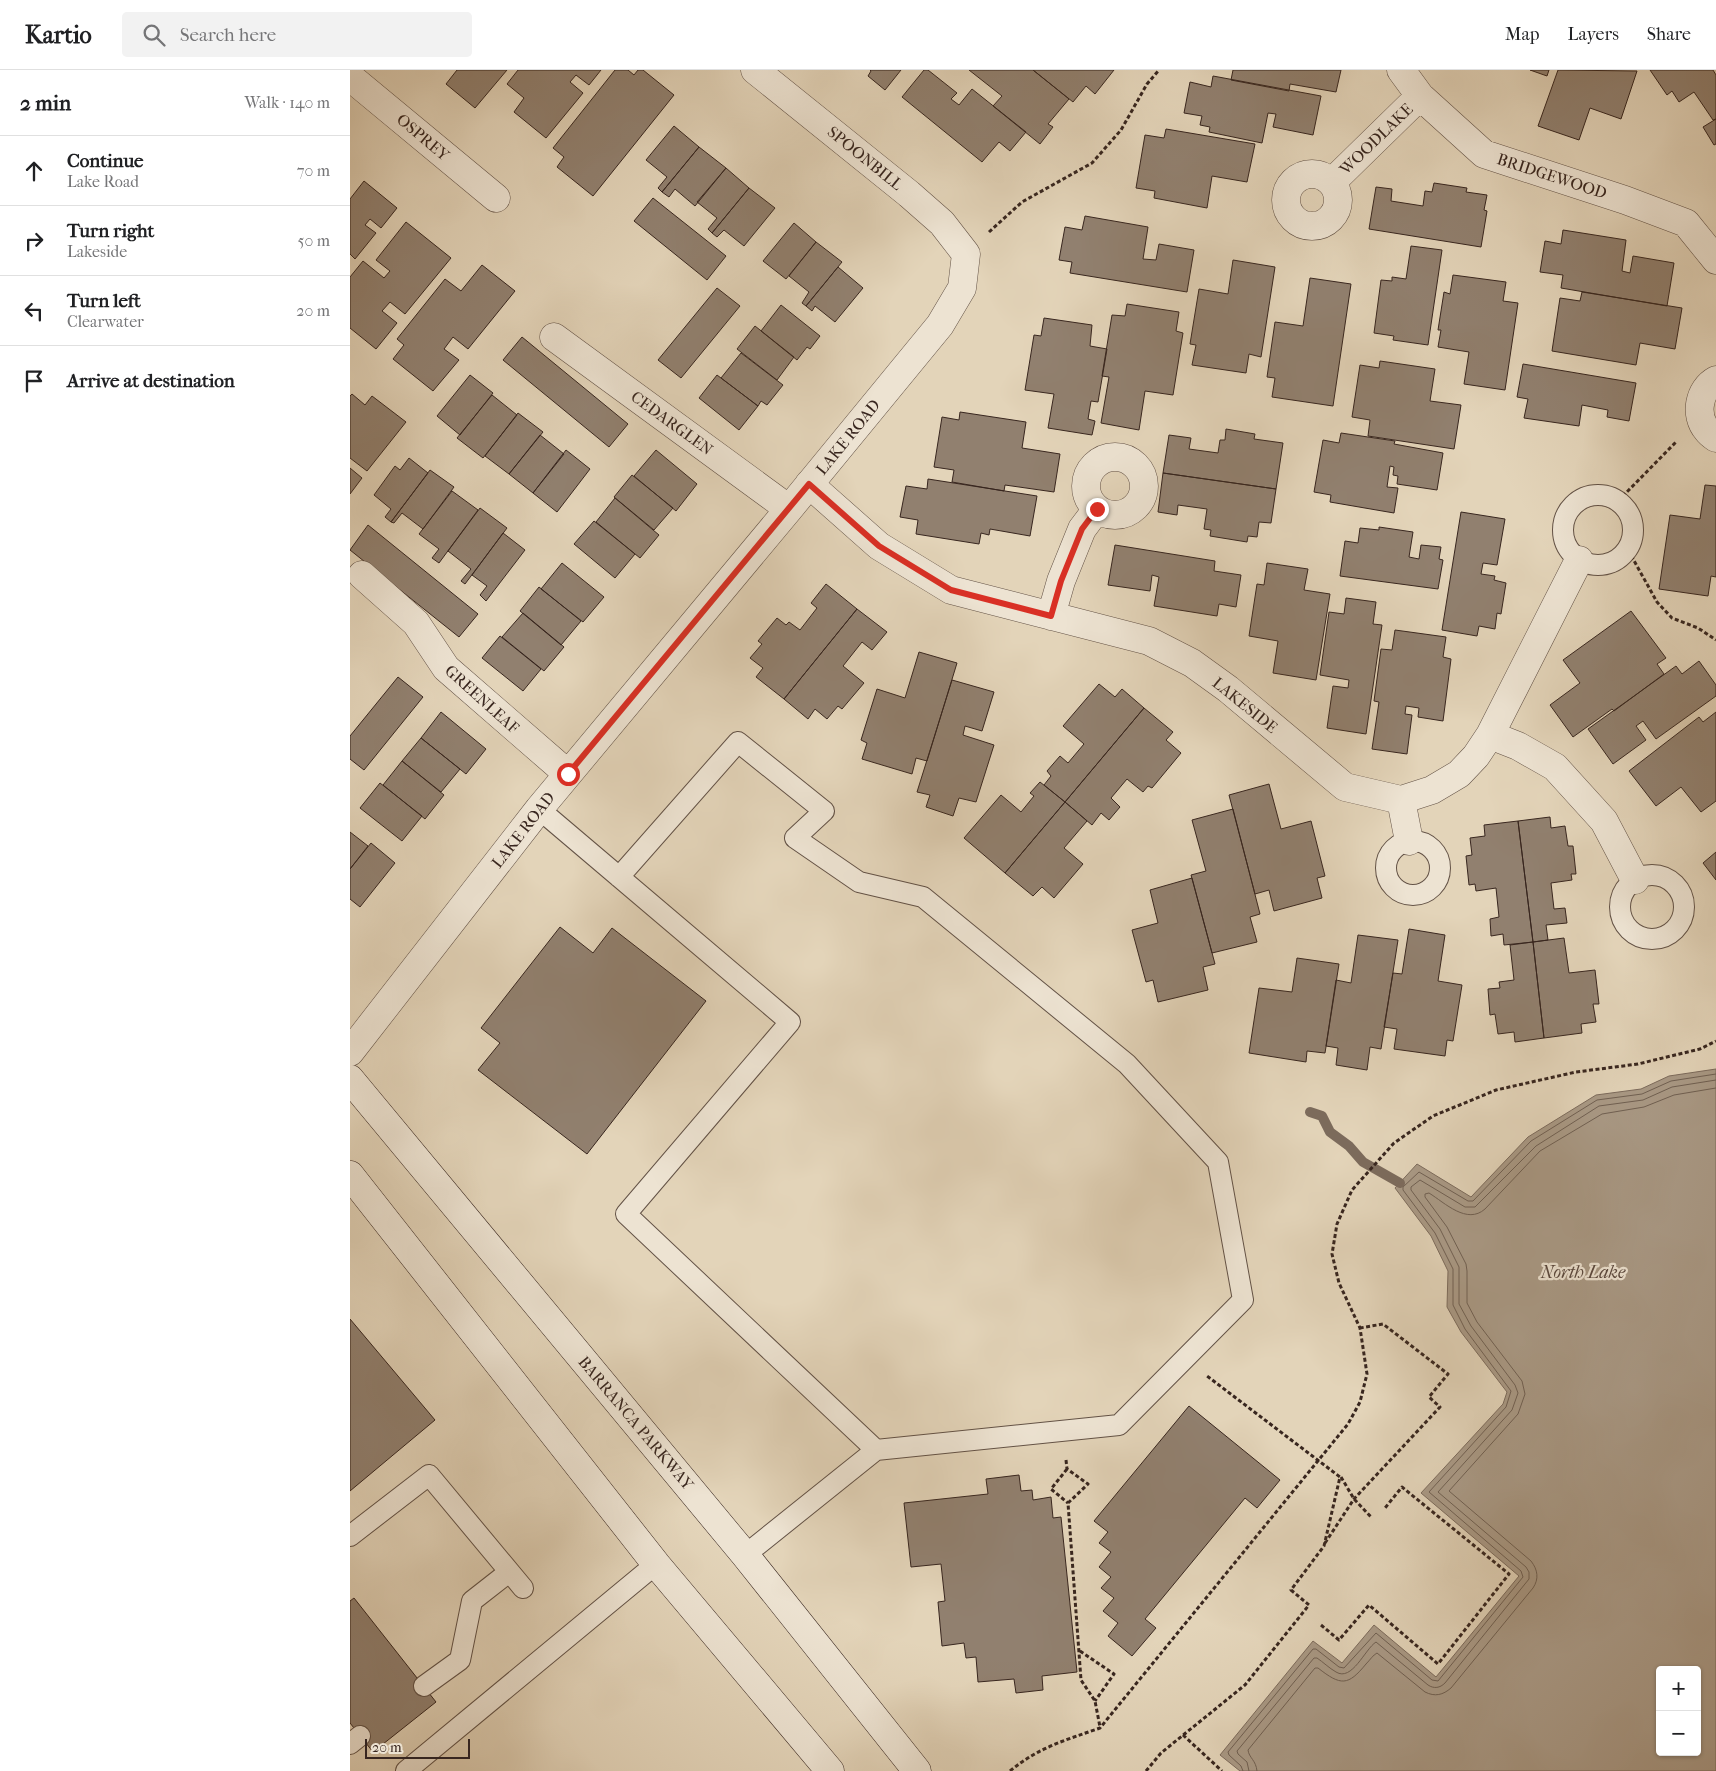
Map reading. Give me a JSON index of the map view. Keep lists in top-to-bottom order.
{
  "streets": {
    "street": [
      "OSPREY",
      "WOODLAKE",
      "SPOONBILL",
      "BRIDGEWOOD",
      "CEDARGLEN",
      "LAKE ROAD",
      "GREENLEAF",
      "LAKESIDE",
      "BARRANCA PARKWAY"
    ]
  },
  "crossings": [
    ["WOODLAKE", "BRIDGEWOOD"],
    ["SPOONBILL", "LAKE ROAD"],
    ["CEDARGLEN", "LAKE ROAD"],
    ["LAKE ROAD", "GREENLEAF"],
    ["LAKE ROAD", "LAKESIDE"]
  ],
  "water": ["North Lake"],
  "scale_bar": "20 m",
  "page": {
    "header": "Kartio",
    "search": "Search here",
    "nav": ["Map", "Layers", "Share"],
    "heading": ["2 min", "Walk · 140 m"],
    "list": [
      ["Continue", "Lake Road", "70 m"],
      ["Turn right", "Lakeside", "50 m"],
      ["Turn left", "Clearwater", "20 m"],
      "Arrive at destination"
    ],
    "map_buttons": ["+", "−"],
    "scale": "20 m"
  }
}
